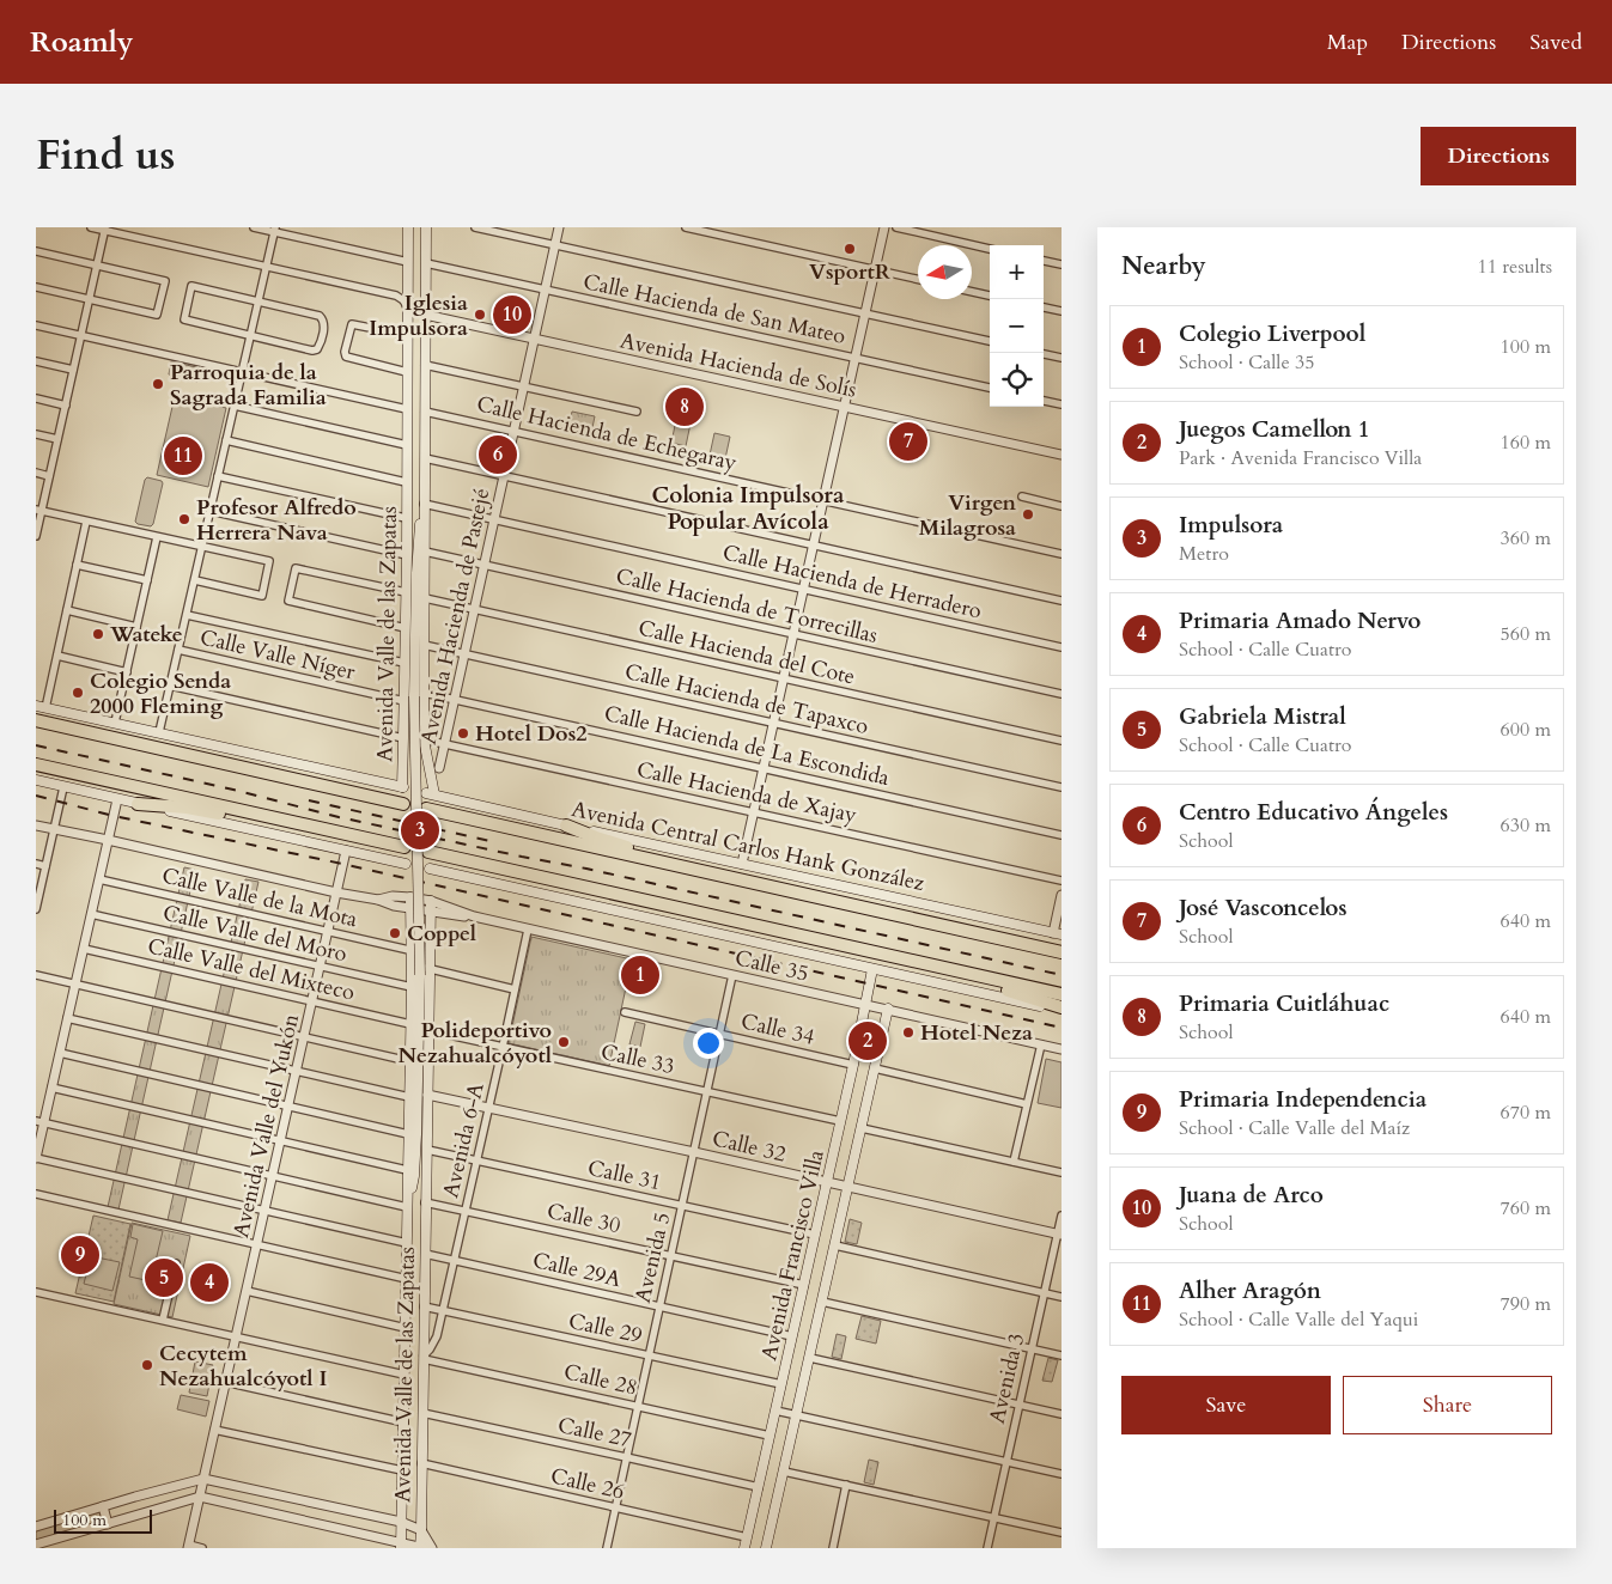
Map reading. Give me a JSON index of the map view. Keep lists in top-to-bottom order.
{
  "streets": {
    "highway": ["Avenida Central Carlos Hank González"],
    "main road": ["Avenida Valle de las Zapatas", "Avenida Francisco Villa"],
    "street": [
      "Calle Hacienda de San Mateo",
      "Avenida Hacienda de Solís",
      "Calle Hacienda de Echegaray",
      "Calle Hacienda de Herradero",
      "Calle Hacienda de Torrecillas",
      "Avenida Hacienda de Pastejé",
      "Calle Hacienda del Cote",
      "Calle Valle Níger",
      "Calle Hacienda de Tapaxco",
      "Calle Hacienda de La Escondida",
      "Calle Hacienda de Xajay",
      "Calle Valle de la Mota",
      "Calle Valle del Moro",
      "Calle 35",
      "Calle Valle del Mixteco",
      "Calle 34",
      "Calle 33",
      "Avenida Valle del Yukón",
      "Avenida 6-A",
      "Calle 32",
      "Calle 31",
      "Calle 30",
      "Avenida 5",
      "Calle 29A",
      "Calle 29",
      "Avenida 3",
      "Calle 28",
      "Calle 27",
      "Calle 26"
    ]
  },
  "crossings": [
    ["Calle Hacienda de San Mateo", "Avenida Hacienda de Pastejé"],
    ["Calle Hacienda de San Mateo", "Avenida Valle de las Zapatas"],
    ["Avenida Hacienda de Solís", "Avenida Hacienda de Pastejé"],
    ["Avenida Hacienda de Solís", "Avenida Valle de las Zapatas"],
    ["Calle Hacienda de Echegaray", "Avenida Hacienda de Pastejé"],
    ["Calle Hacienda de Echegaray", "Avenida Valle de las Zapatas"],
    ["Calle Hacienda de Herradero", "Avenida Hacienda de Pastejé"],
    ["Calle Hacienda de Herradero", "Avenida Valle de las Zapatas"],
    ["Calle Hacienda de Torrecillas", "Avenida Hacienda de Pastejé"],
    ["Calle Hacienda de Torrecillas", "Avenida Valle de las Zapatas"],
    ["Avenida Hacienda de Pastejé", "Calle Hacienda del Cote"],
    ["Avenida Hacienda de Pastejé", "Calle Hacienda de Tapaxco"],
    ["Avenida Hacienda de Pastejé", "Calle Hacienda de La Escondida"],
    ["Avenida Hacienda de Pastejé", "Calle Hacienda de Xajay"],
    ["Avenida Valle de las Zapatas", "Calle Hacienda del Cote"],
    ["Avenida Valle de las Zapatas", "Calle Valle Níger"],
    ["Avenida Valle de las Zapatas", "Calle Hacienda de Tapaxco"],
    ["Avenida Valle de las Zapatas", "Calle Hacienda de La Escondida"],
    ["Avenida Valle de las Zapatas", "Calle Hacienda de Xajay"],
    ["Avenida Valle de las Zapatas", "Avenida Central Carlos Hank González"],
    ["Avenida Valle de las Zapatas", "Calle Valle de la Mota"],
    ["Avenida Valle de las Zapatas", "Calle Valle del Moro"],
    ["Avenida Valle de las Zapatas", "Calle 35"],
    ["Avenida Valle de las Zapatas", "Calle Valle del Mixteco"],
    ["Avenida Valle de las Zapatas", "Calle 33"],
    ["Avenida Valle de las Zapatas", "Avenida 6-A"],
    ["Avenida Valle de las Zapatas", "Calle 32"],
    ["Avenida Valle de las Zapatas", "Calle 31"],
    ["Avenida Valle de las Zapatas", "Calle 30"],
    ["Avenida Valle de las Zapatas", "Calle 29A"],
    ["Avenida Valle de las Zapatas", "Calle 29"],
    ["Avenida Valle de las Zapatas", "Calle 28"],
    ["Avenida Valle de las Zapatas", "Calle 27"],
    ["Avenida Valle de las Zapatas", "Calle 26"],
    ["Calle Valle de la Mota", "Avenida Valle del Yukón"],
    ["Calle Valle del Moro", "Avenida Valle del Yukón"],
    ["Calle 35", "Avenida 6-A"],
    ["Calle 35", "Avenida Francisco Villa"],
    ["Calle 35", "Avenida 5"],
    ["Calle Valle del Mixteco", "Avenida Valle del Yukón"],
    ["Calle 34", "Avenida Francisco Villa"],
    ["Calle 34", "Avenida 5"],
    ["Calle 33", "Avenida 6-A"],
    ["Calle 33", "Avenida Francisco Villa"],
    ["Calle 33", "Avenida 5"],
    ["Avenida 6-A", "Calle 32"],
    ["Avenida 6-A", "Calle 31"],
    ["Avenida 6-A", "Calle 30"],
    ["Avenida 6-A", "Calle 29A"],
    ["Avenida 6-A", "Calle 29"],
    ["Avenida 6-A", "Calle 28"],
    ["Calle 32", "Avenida Francisco Villa"],
    ["Calle 32", "Avenida 5"],
    ["Calle 32", "Avenida 3"],
    ["Calle 31", "Avenida Francisco Villa"],
    ["Calle 31", "Avenida 5"],
    ["Calle 30", "Avenida Francisco Villa"],
    ["Calle 30", "Avenida 5"],
    ["Avenida Francisco Villa", "Calle 29A"],
    ["Avenida Francisco Villa", "Calle 29"],
    ["Avenida Francisco Villa", "Calle 28"],
    ["Avenida Francisco Villa", "Calle 27"],
    ["Avenida Francisco Villa", "Calle 26"],
    ["Avenida 5", "Calle 29A"],
    ["Avenida 5", "Calle 29"],
    ["Avenida 5", "Calle 28"],
    ["Avenida 5", "Calle 27"],
    ["Avenida 5", "Calle 26"]
  ],
  "districts": ["Colonia Impulsora Popular Avícola"],
  "places": [
    "VsportR",
    "Iglesia Impulsora",
    "Parroquia de la Sagrada Familia",
    "Virgen Milagrosa",
    "Profesor Alfredo Herrera Nava",
    "Wateke",
    "Colegio Senda 2000 Fleming",
    "Hotel Dos2",
    "Coppel",
    "Hotel Neza",
    "Polideportivo Nezahualcóyotl",
    "Cecytem Nezahualcóyotl I"
  ],
  "scale_bar": "100 m",
  "north": "left",
  "page": {
    "header": "Roamly",
    "nav": ["Map", "Directions", "Saved"],
    "title": "Find us",
    "buttons": [
      "Directions",
      ["Save", "Share"]
    ],
    "heading": ["Nearby", "11 results"],
    "map_buttons": ["+", "−"],
    "pins": [
      "10",
      "8",
      "7",
      "6",
      "11",
      "3",
      "1",
      "2",
      "9",
      "5",
      "4"
    ],
    "list": [
      {
        "mark": "1",
        "name": "Colegio Liverpool",
        "note": "School · Calle 35",
        "value": "100 m"
      },
      {
        "mark": "2",
        "name": "Juegos Camellon 1",
        "note": "Park · Avenida Francisco Villa",
        "value": "160 m"
      },
      {
        "mark": "3",
        "name": "Impulsora",
        "note": "Metro",
        "value": "360 m"
      },
      {
        "mark": "4",
        "name": "Primaria Amado Nervo",
        "note": "School · Calle Cuatro",
        "value": "560 m"
      },
      {
        "mark": "5",
        "name": "Gabriela Mistral",
        "note": "School · Calle Cuatro",
        "value": "600 m"
      },
      {
        "mark": "6",
        "name": "Centro Educativo Ángeles",
        "note": "School",
        "value": "630 m"
      },
      {
        "mark": "7",
        "name": "José Vasconcelos",
        "note": "School",
        "value": "640 m"
      },
      {
        "mark": "8",
        "name": "Primaria Cuitláhuac",
        "note": "School",
        "value": "640 m"
      },
      {
        "mark": "9",
        "name": "Primaria Independencia",
        "note": "School · Calle Valle del Maíz",
        "value": "670 m"
      },
      {
        "mark": "10",
        "name": "Juana de Arco",
        "note": "School",
        "value": "760 m"
      },
      {
        "mark": "11",
        "name": "Alher Aragón",
        "note": "School · Calle Valle del Yaqui",
        "value": "790 m"
      }
    ],
    "scale": "100 m"
  }
}
